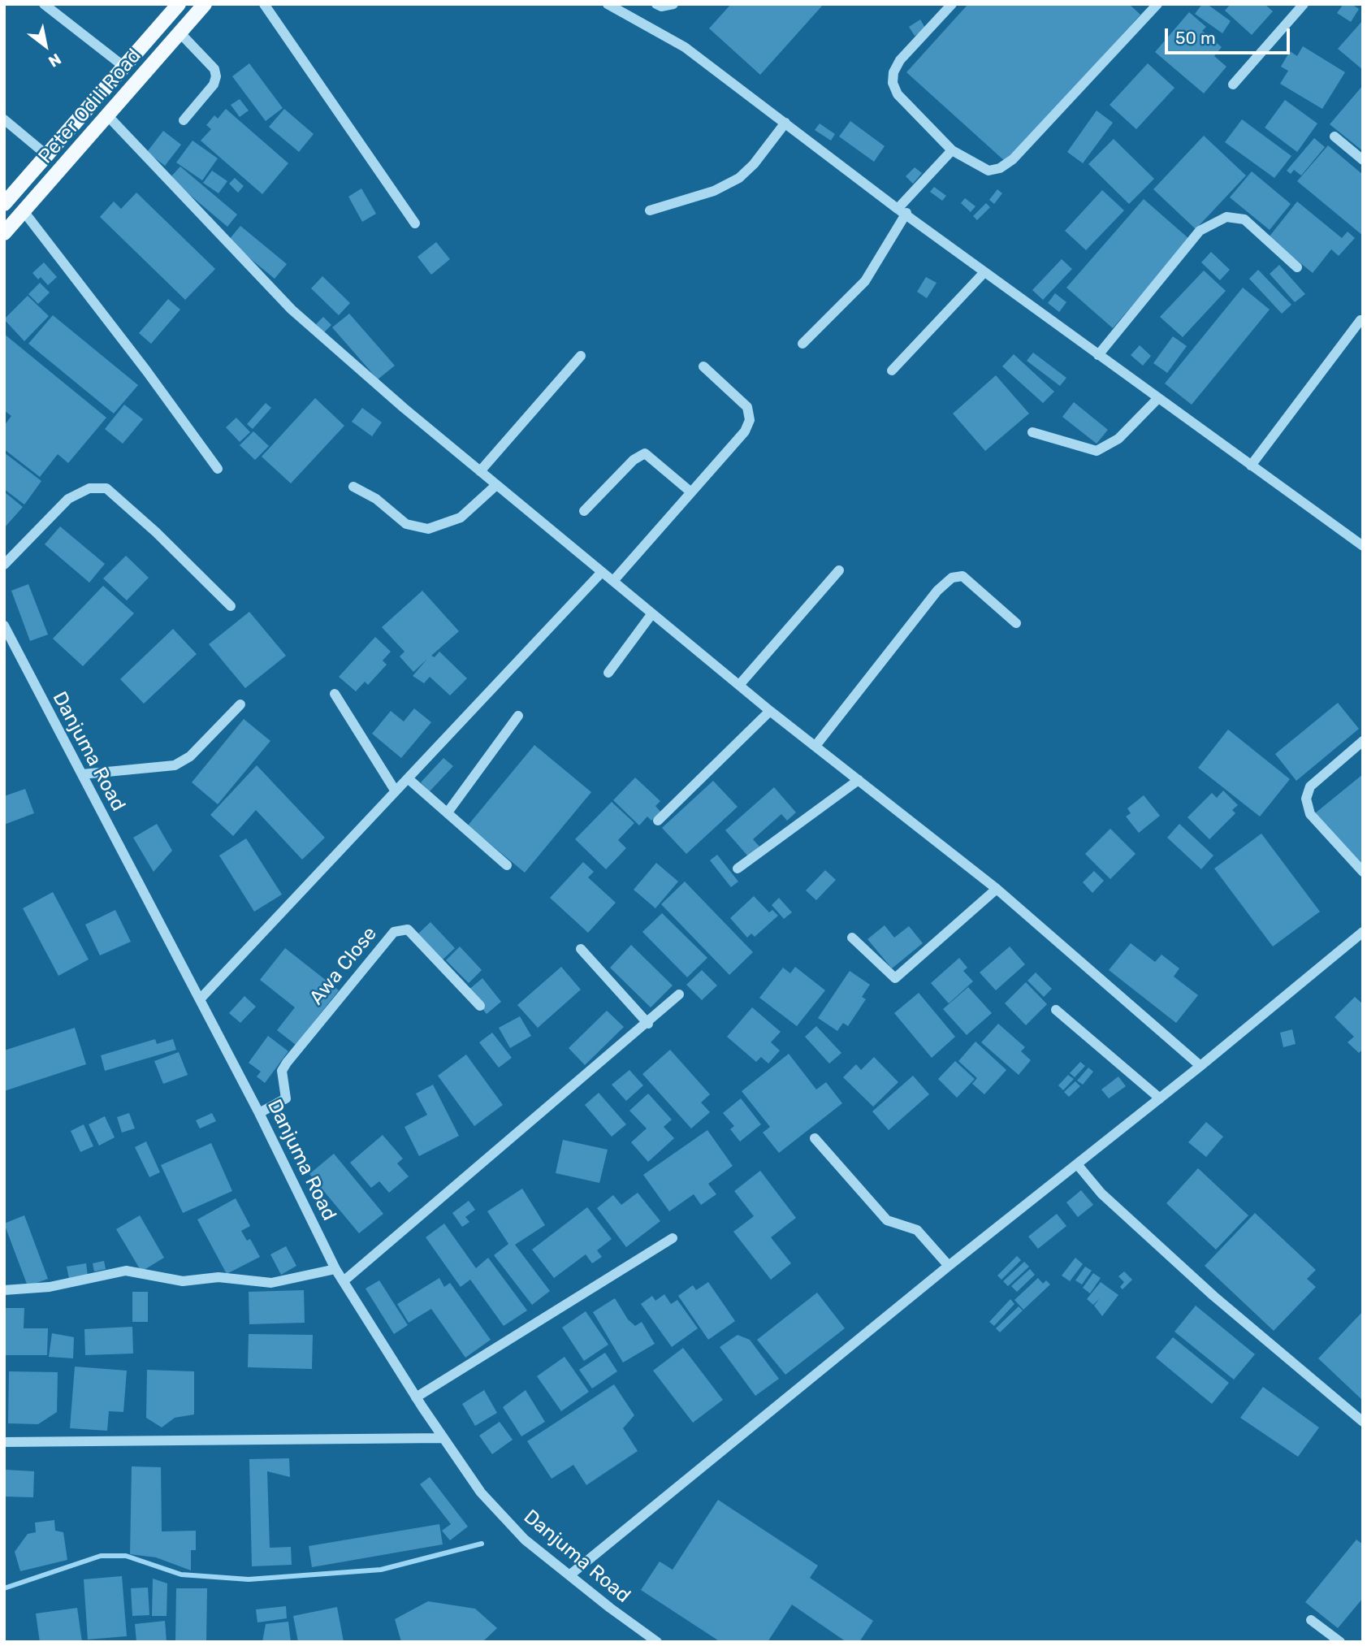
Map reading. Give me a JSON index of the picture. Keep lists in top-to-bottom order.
{
  "streets": {
    "main road": ["Peter Odili Road"],
    "street": ["Danjuma Road", "Awa Close"]
  },
  "crossings": [
    ["Danjuma Road", "Awa Close"]
  ],
  "scale_bar": "50 m",
  "north": "bottom right"
}
